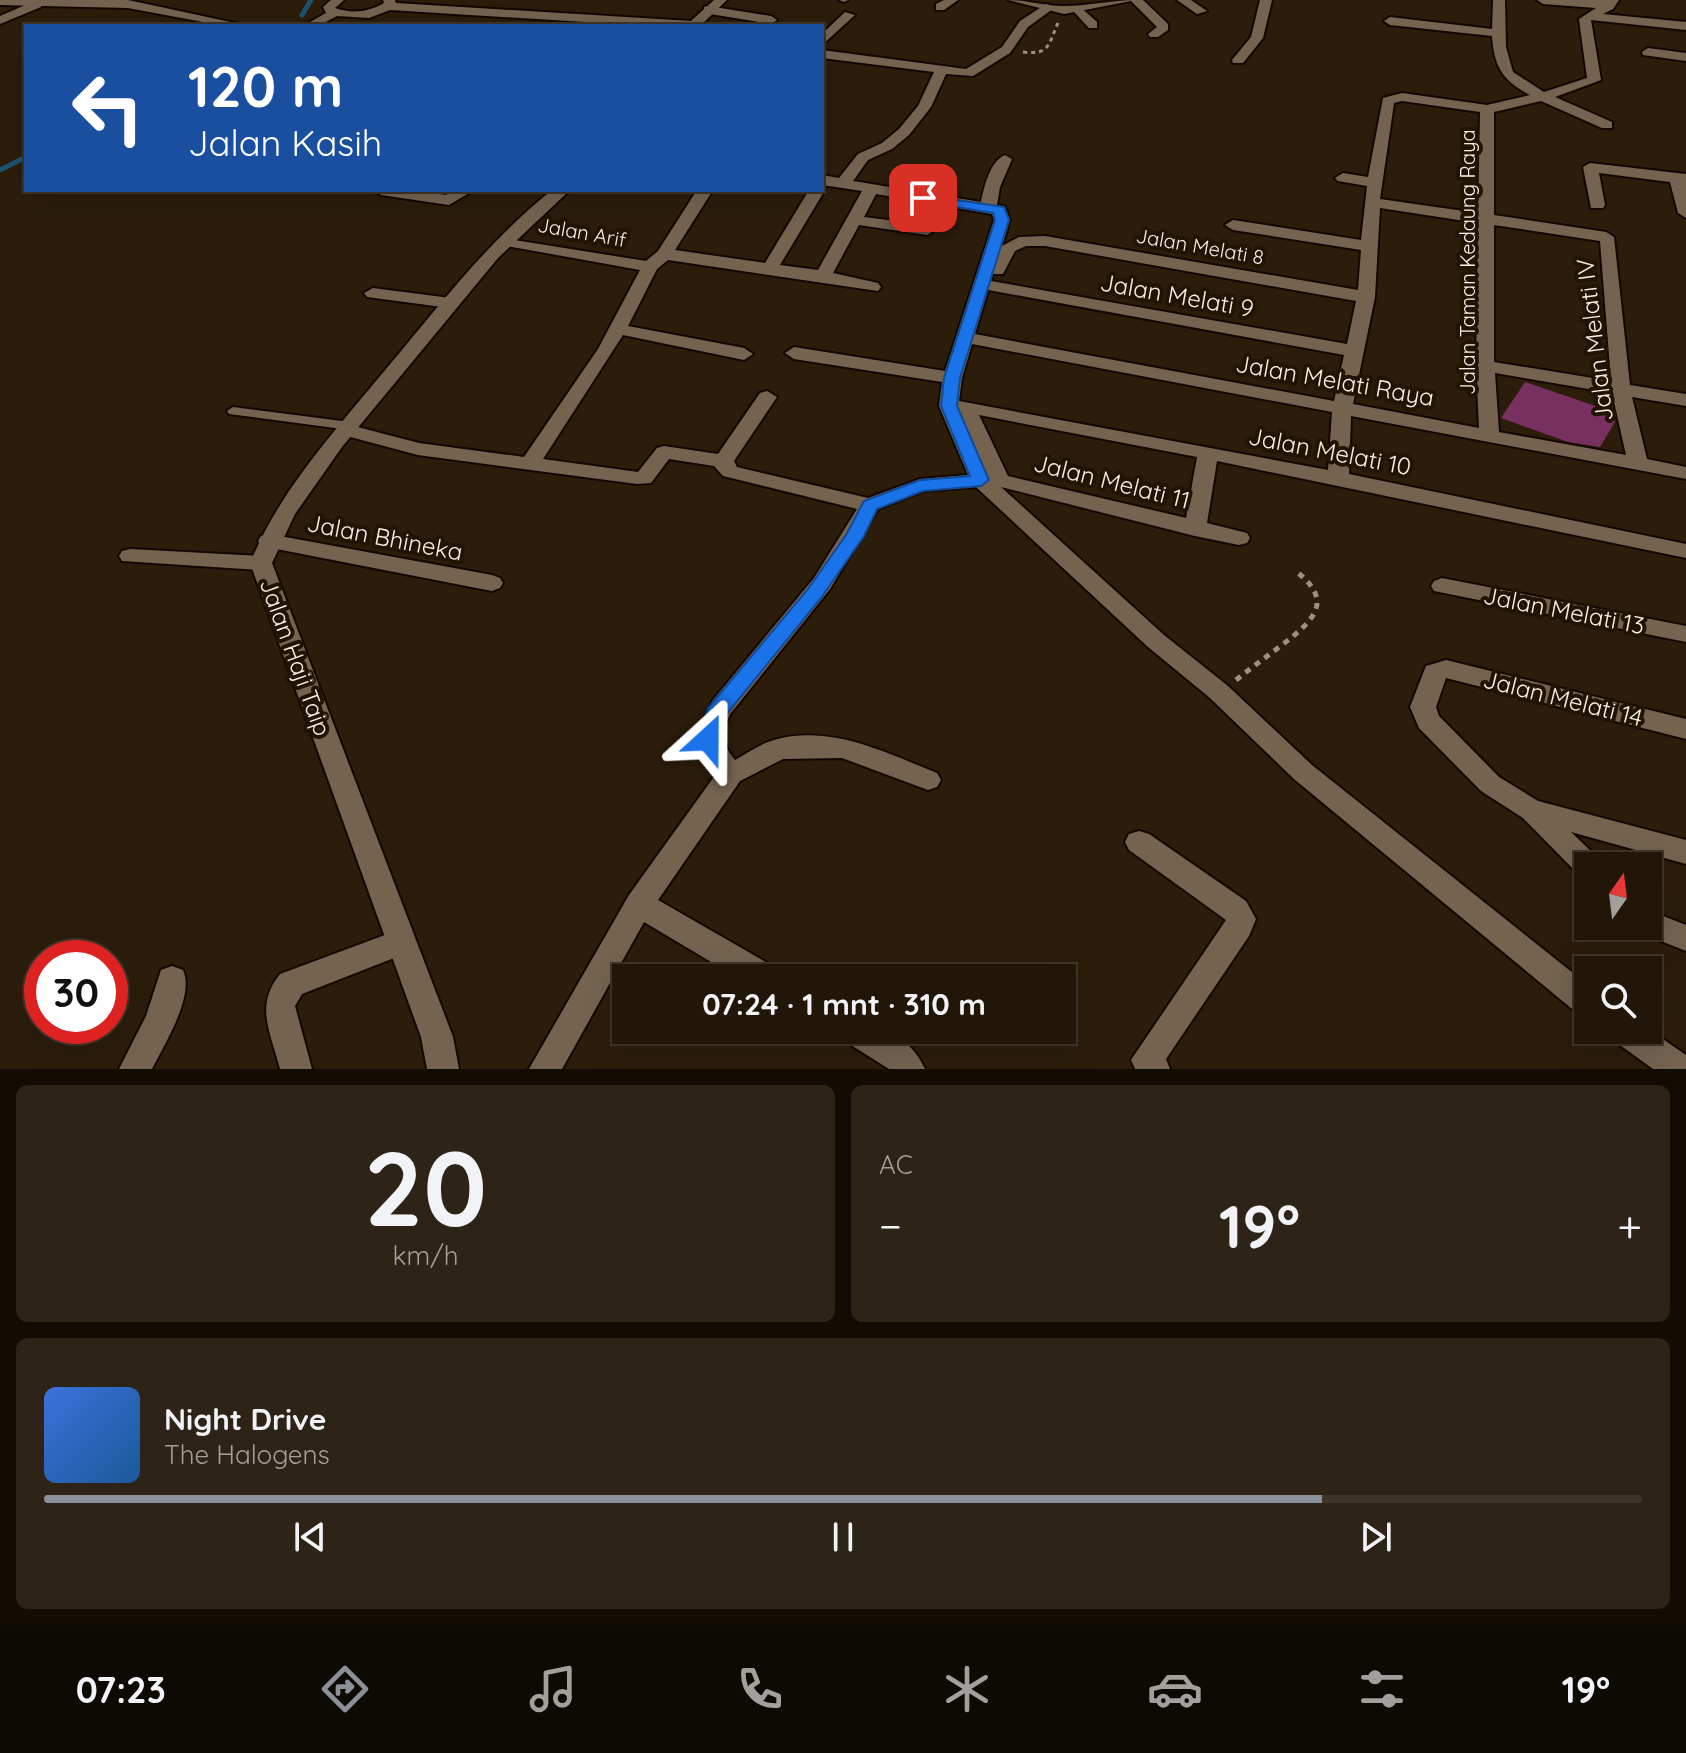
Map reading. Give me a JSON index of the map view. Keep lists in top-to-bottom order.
{
  "streets": {
    "street": [
      "Jalan Arif",
      "Jalan Melati 8",
      "Jalan Taman Kedaung Raya",
      "Jalan Melati 9",
      "Jalan Melati IV",
      "Jalan Melati Raya",
      "Jalan Melati 10",
      "Jalan Melati 11",
      "Jalan Bhineka",
      "Jalan Melati 13",
      "Jalan Haji Taip",
      "Jalan Melati 14"
    ]
  },
  "crossings": [
    ["Jalan Arif", "Jalan Haji Taip"],
    ["Jalan Melati 8", "Jalan Melati 9"],
    ["Jalan Taman Kedaung Raya", "Jalan Melati IV"],
    ["Jalan Taman Kedaung Raya", "Jalan Melati Raya"],
    ["Jalan Melati IV", "Jalan Melati Raya"],
    ["Jalan Melati 10", "Jalan Melati 11"],
    ["Jalan Bhineka", "Jalan Haji Taip"]
  ],
  "north": "top",
  "page": {
    "turn": ["120 m", "Jalan Kasih"],
    "limit": "30",
    "trip": "07:24 · 1 mnt · 310 m",
    "tile": [
      ["20", "km/h"],
      "AC"
    ],
    "heat": ["−", "19°", "+"],
    "song": ["Night Drive", "The Halogens"],
    "tabs": ["07:23", "19°"]
  }
}
